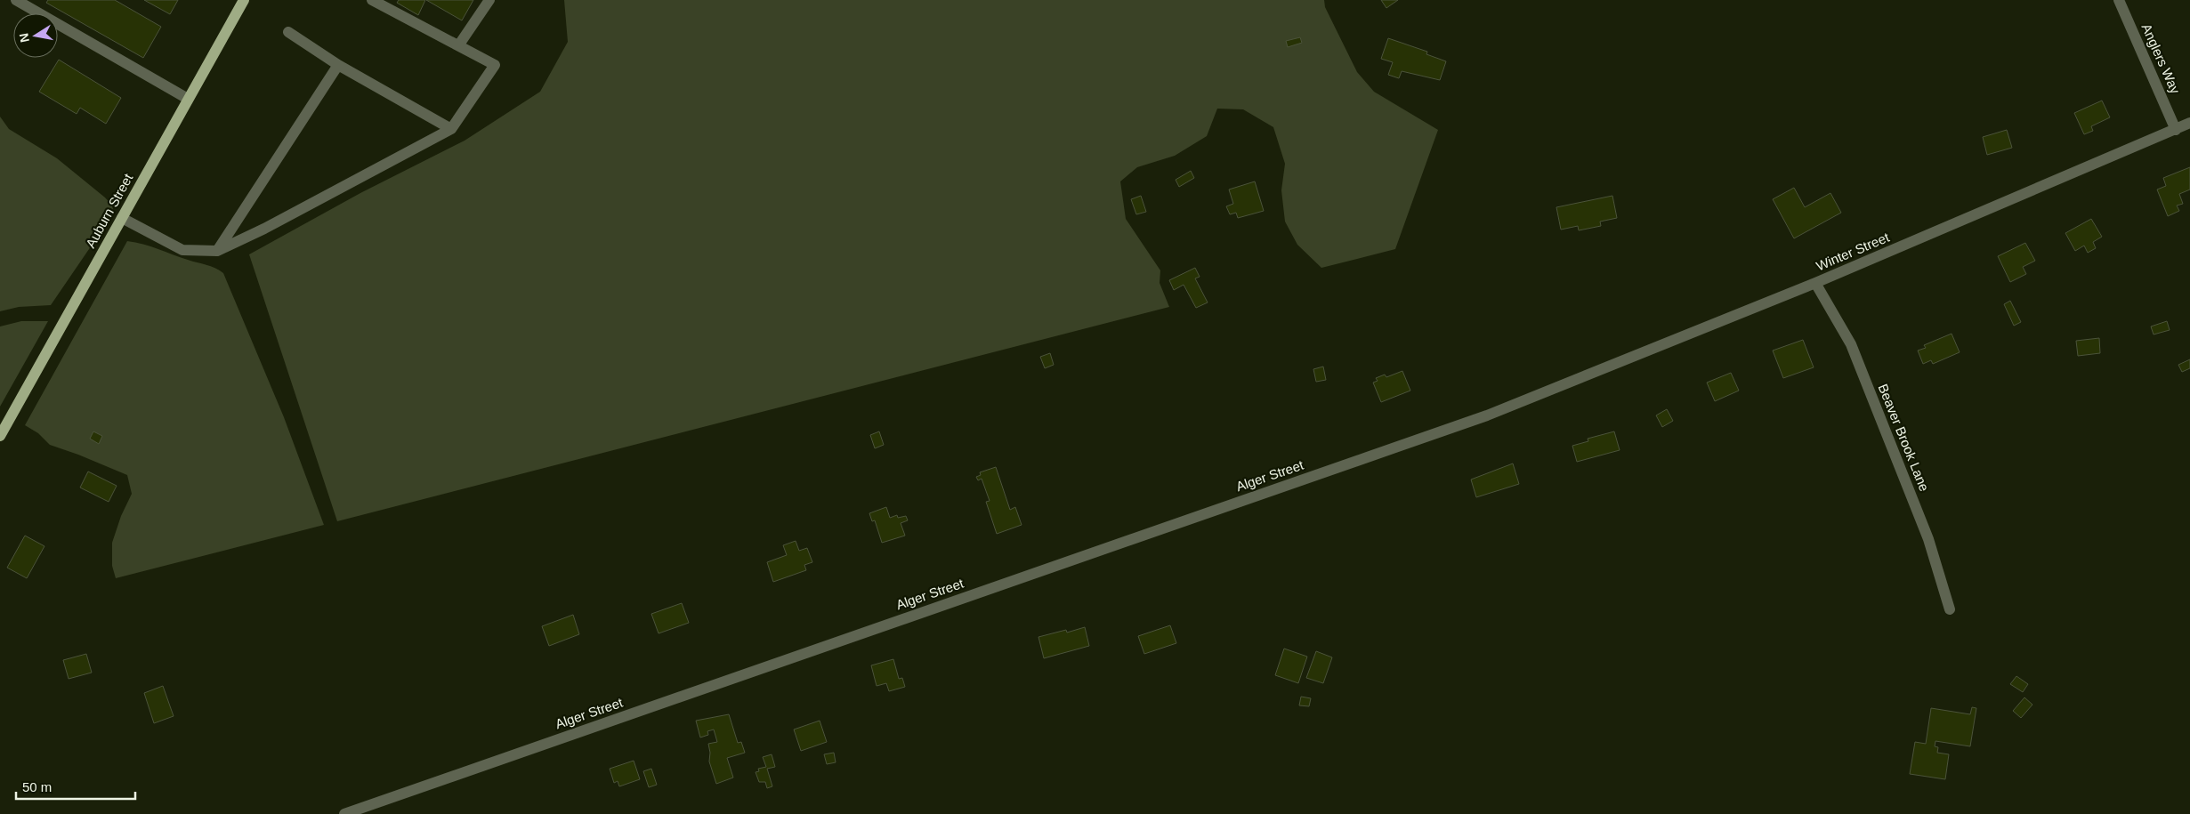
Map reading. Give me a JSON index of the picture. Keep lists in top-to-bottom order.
{
  "streets": {
    "main road": ["Auburn Street"],
    "street": [
      "Anglers Way",
      "Winter Street",
      "Beaver Brook Lane",
      "Alger Street"
    ]
  },
  "crossings": [
    ["Anglers Way", "Winter Street"],
    ["Winter Street", "Beaver Brook Lane"],
    ["Winter Street", "Alger Street"]
  ],
  "scale_bar": "50 m",
  "north": "left"
}
